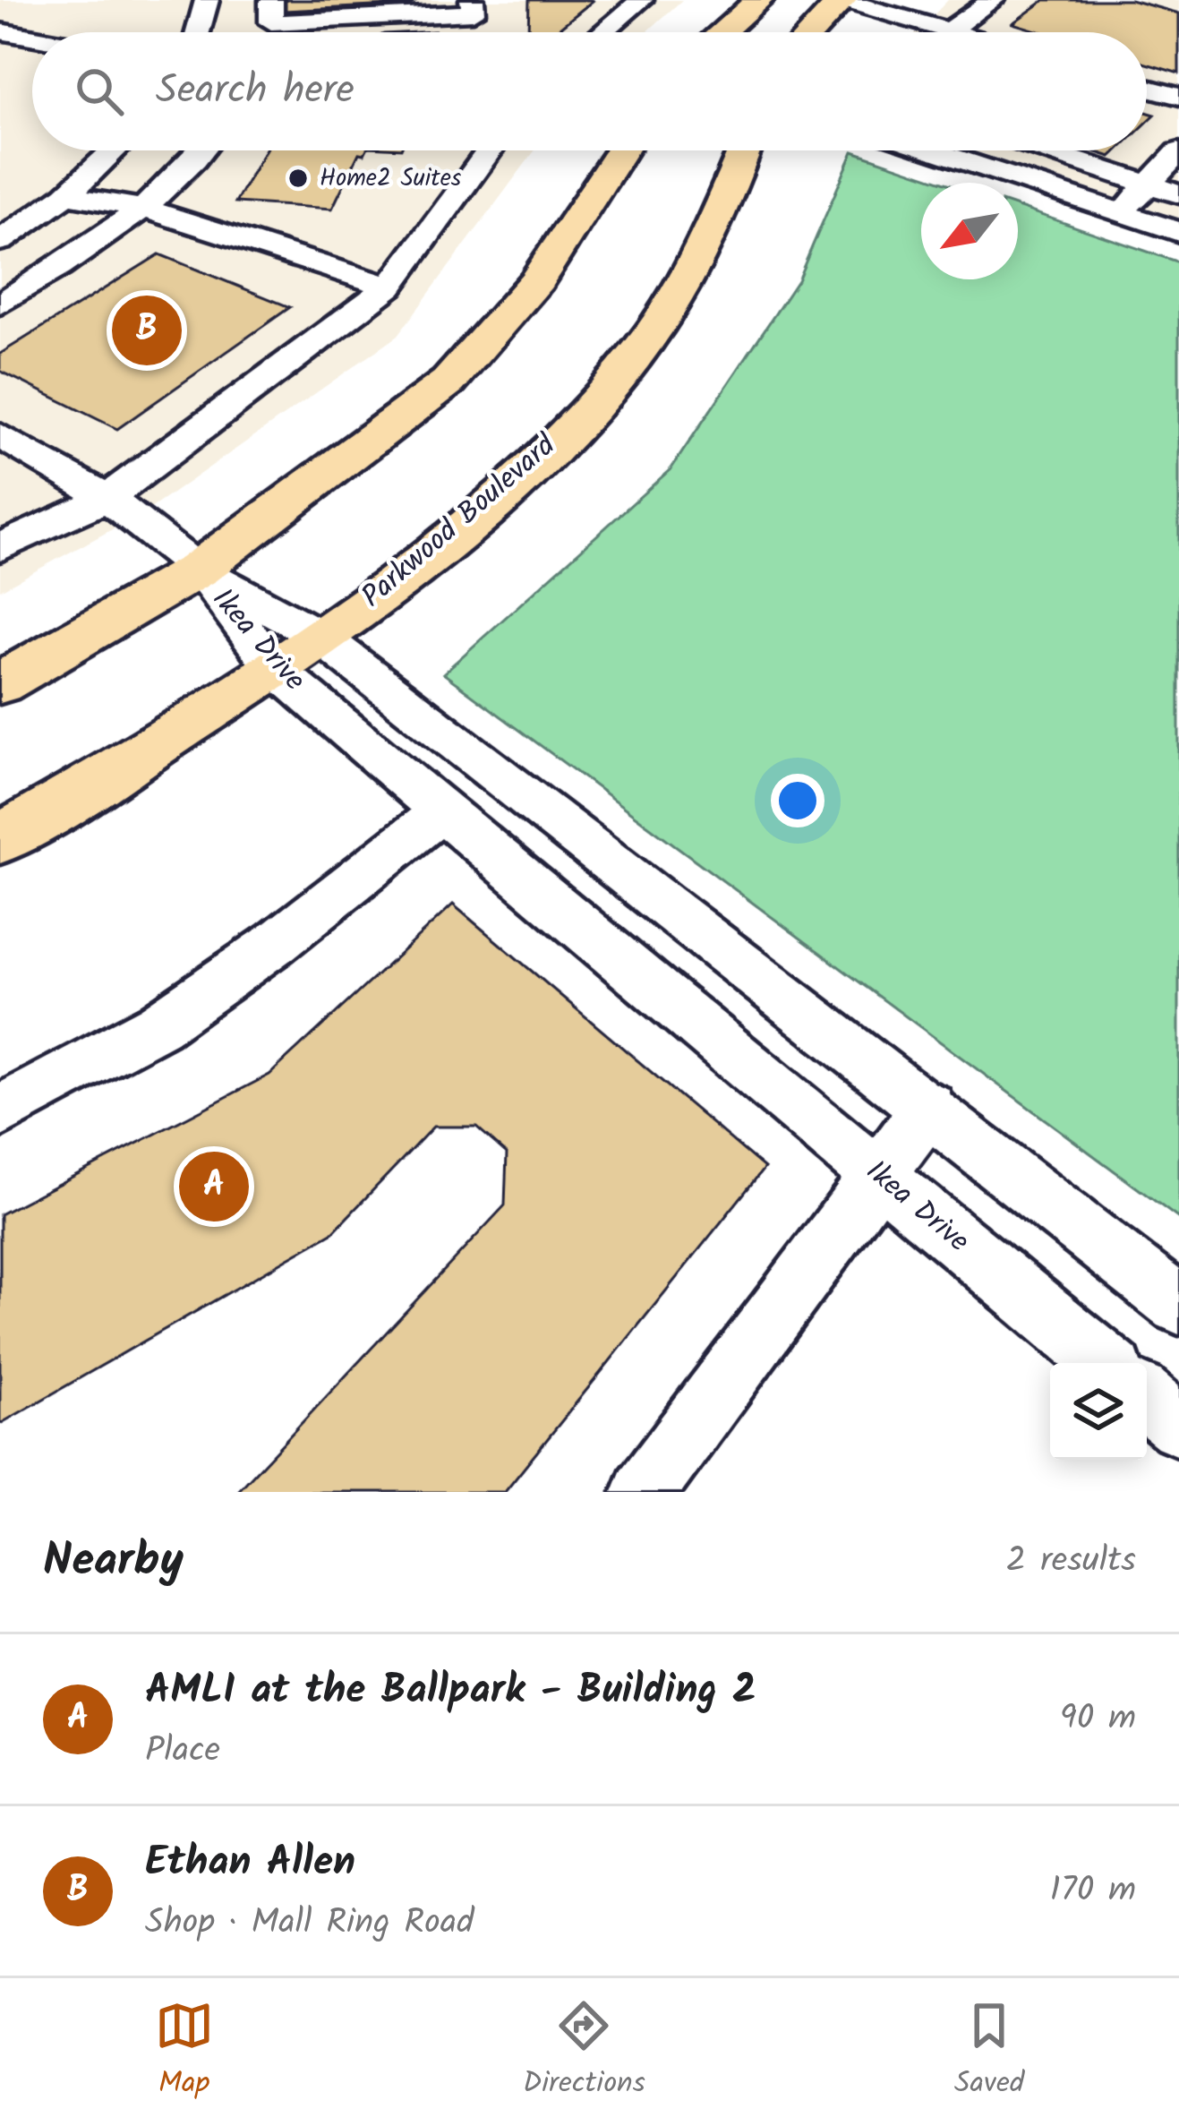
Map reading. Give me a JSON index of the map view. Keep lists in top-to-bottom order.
{
  "streets": {
    "main road": ["Parkwood Boulevard"],
    "street": ["Ikea Drive"]
  },
  "crossings": [
    ["Parkwood Boulevard", "Ikea Drive"]
  ],
  "places": ["Home2 Suites"],
  "north": "bottom left",
  "page": {
    "search": "Search here",
    "pins": ["B", "A"],
    "heading": ["Nearby", "2 results"],
    "list": [
      {
        "mark": "A",
        "name": "AMLI at the Ballpark - Building 2",
        "note": "Place",
        "value": "90 m"
      },
      {
        "mark": "B",
        "name": "Ethan Allen",
        "note": "Shop · Mall Ring Road",
        "value": "170 m"
      }
    ],
    "nav": ["Map", "Directions", "Saved"]
  }
}
